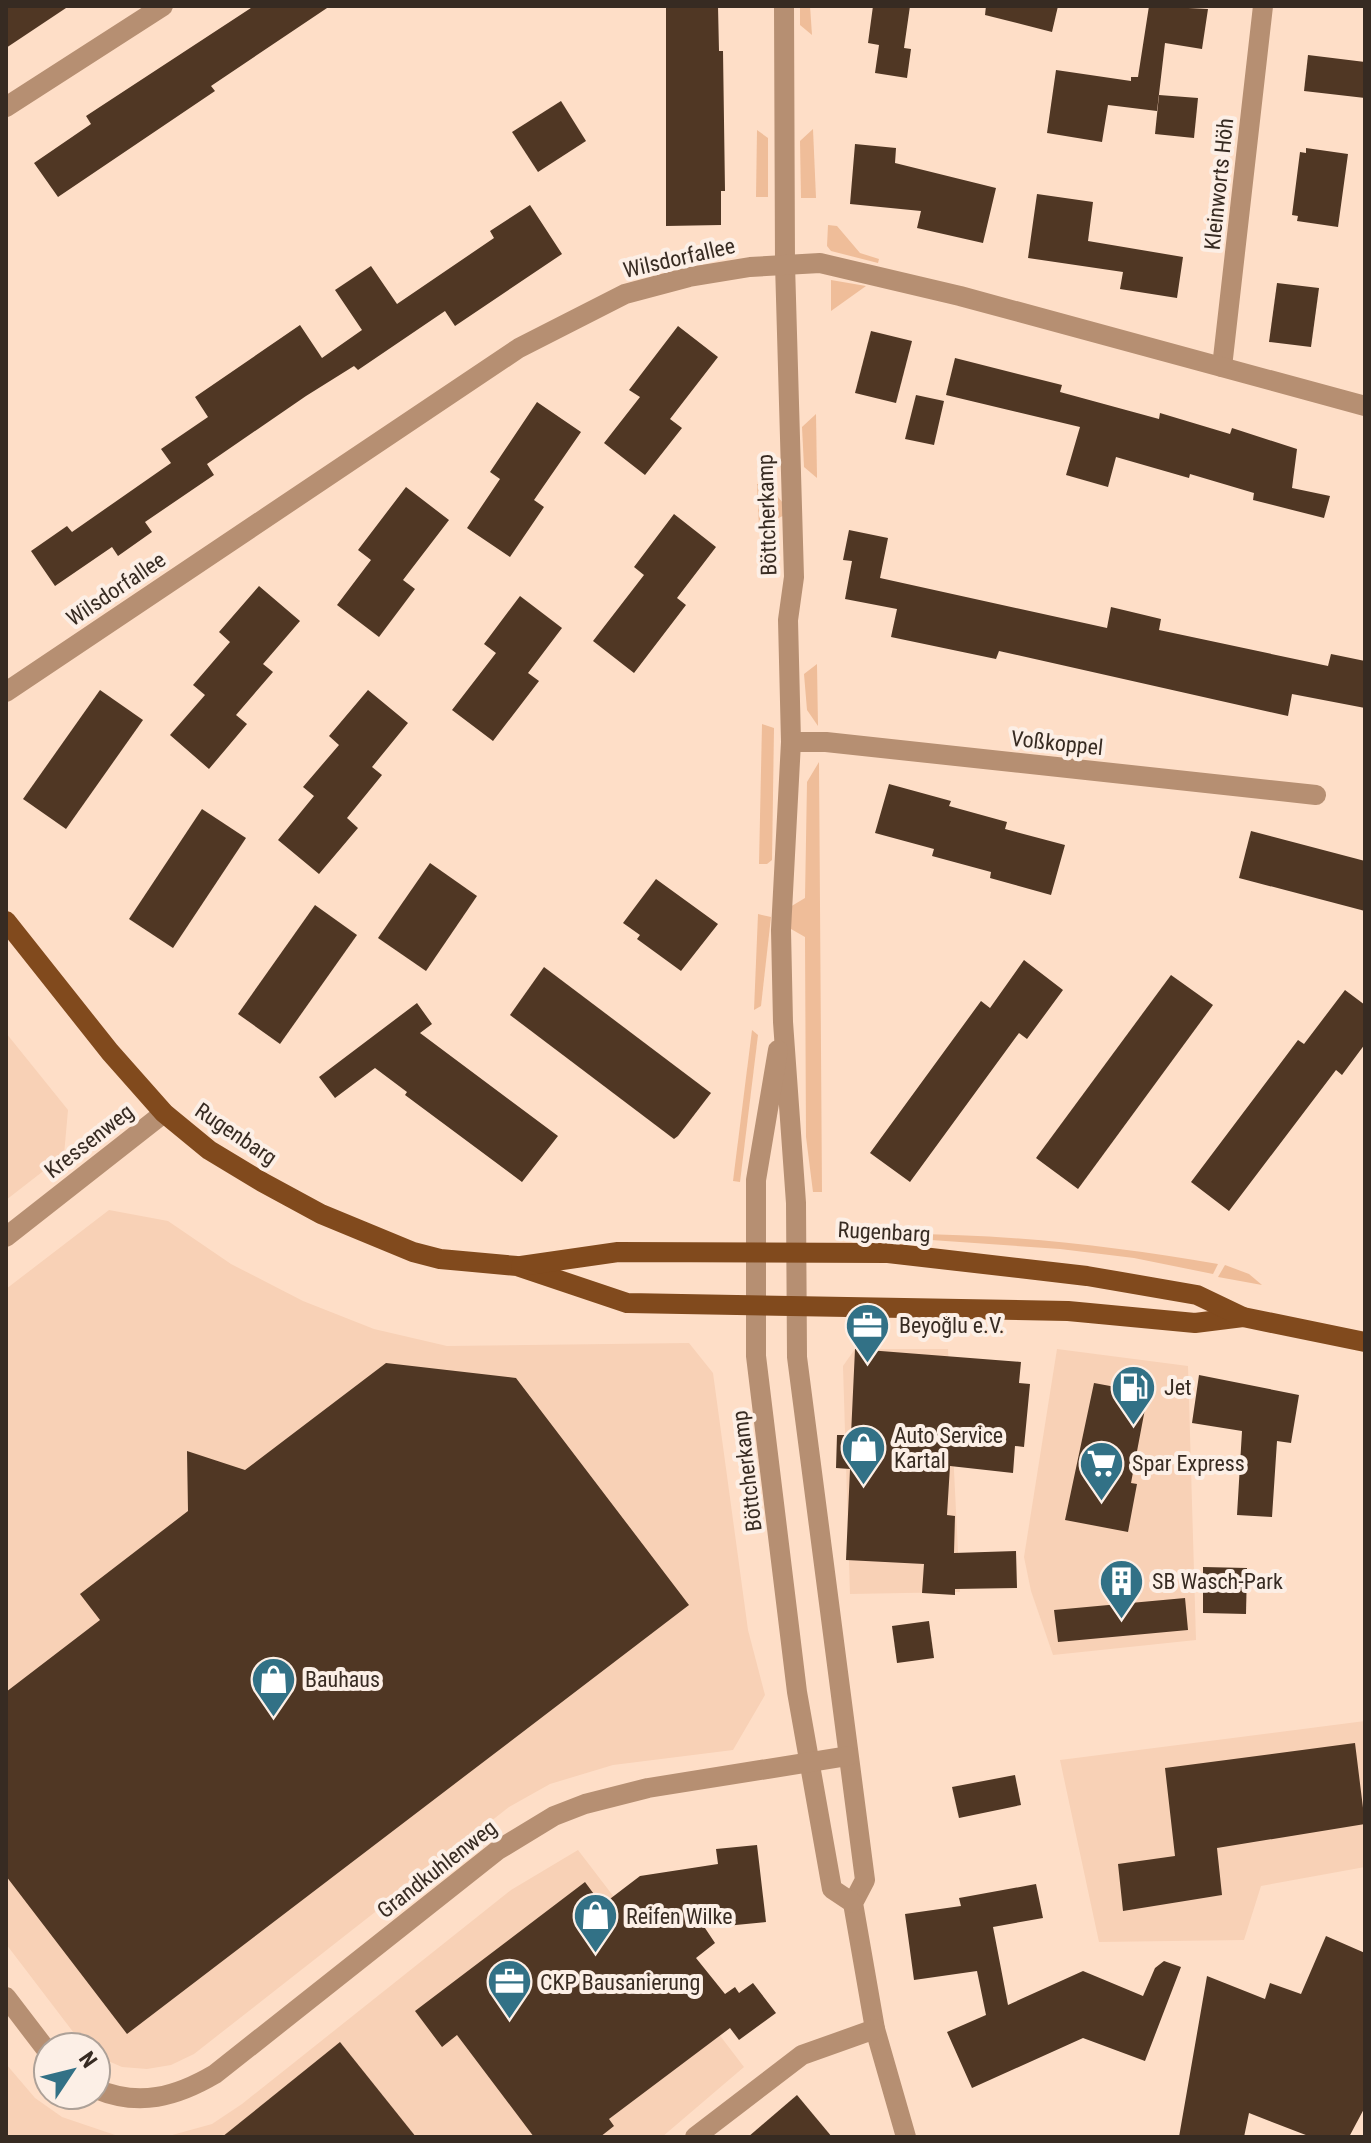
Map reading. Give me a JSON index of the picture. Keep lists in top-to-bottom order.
{
  "streets": {
    "main road": ["Rugenbarg"],
    "street": [
      "Kleinworts Höh",
      "Wilsdorfallee",
      "Böttcherkamp",
      "Voßkoppel",
      "Kressenweg",
      "Grandkuhlenweg"
    ]
  },
  "crossings": [
    ["Kleinworts Höh", "Wilsdorfallee"],
    ["Wilsdorfallee", "Böttcherkamp"],
    ["Böttcherkamp", "Voßkoppel"],
    ["Böttcherkamp", "Rugenbarg"],
    ["Böttcherkamp", "Grandkuhlenweg"],
    ["Rugenbarg", "Kressenweg"]
  ],
  "places": {
    "office": ["Beyoğlu e.V.", "CKP Bausanierung"],
    "fuel station": ["Jet"],
    "shop": ["Auto Service Kartal", "Bauhaus", "Reifen Wilke"],
    "supermarket": ["Spar Express"],
    "building": ["SB Wasch-Park"]
  },
  "north": "top right"
}
